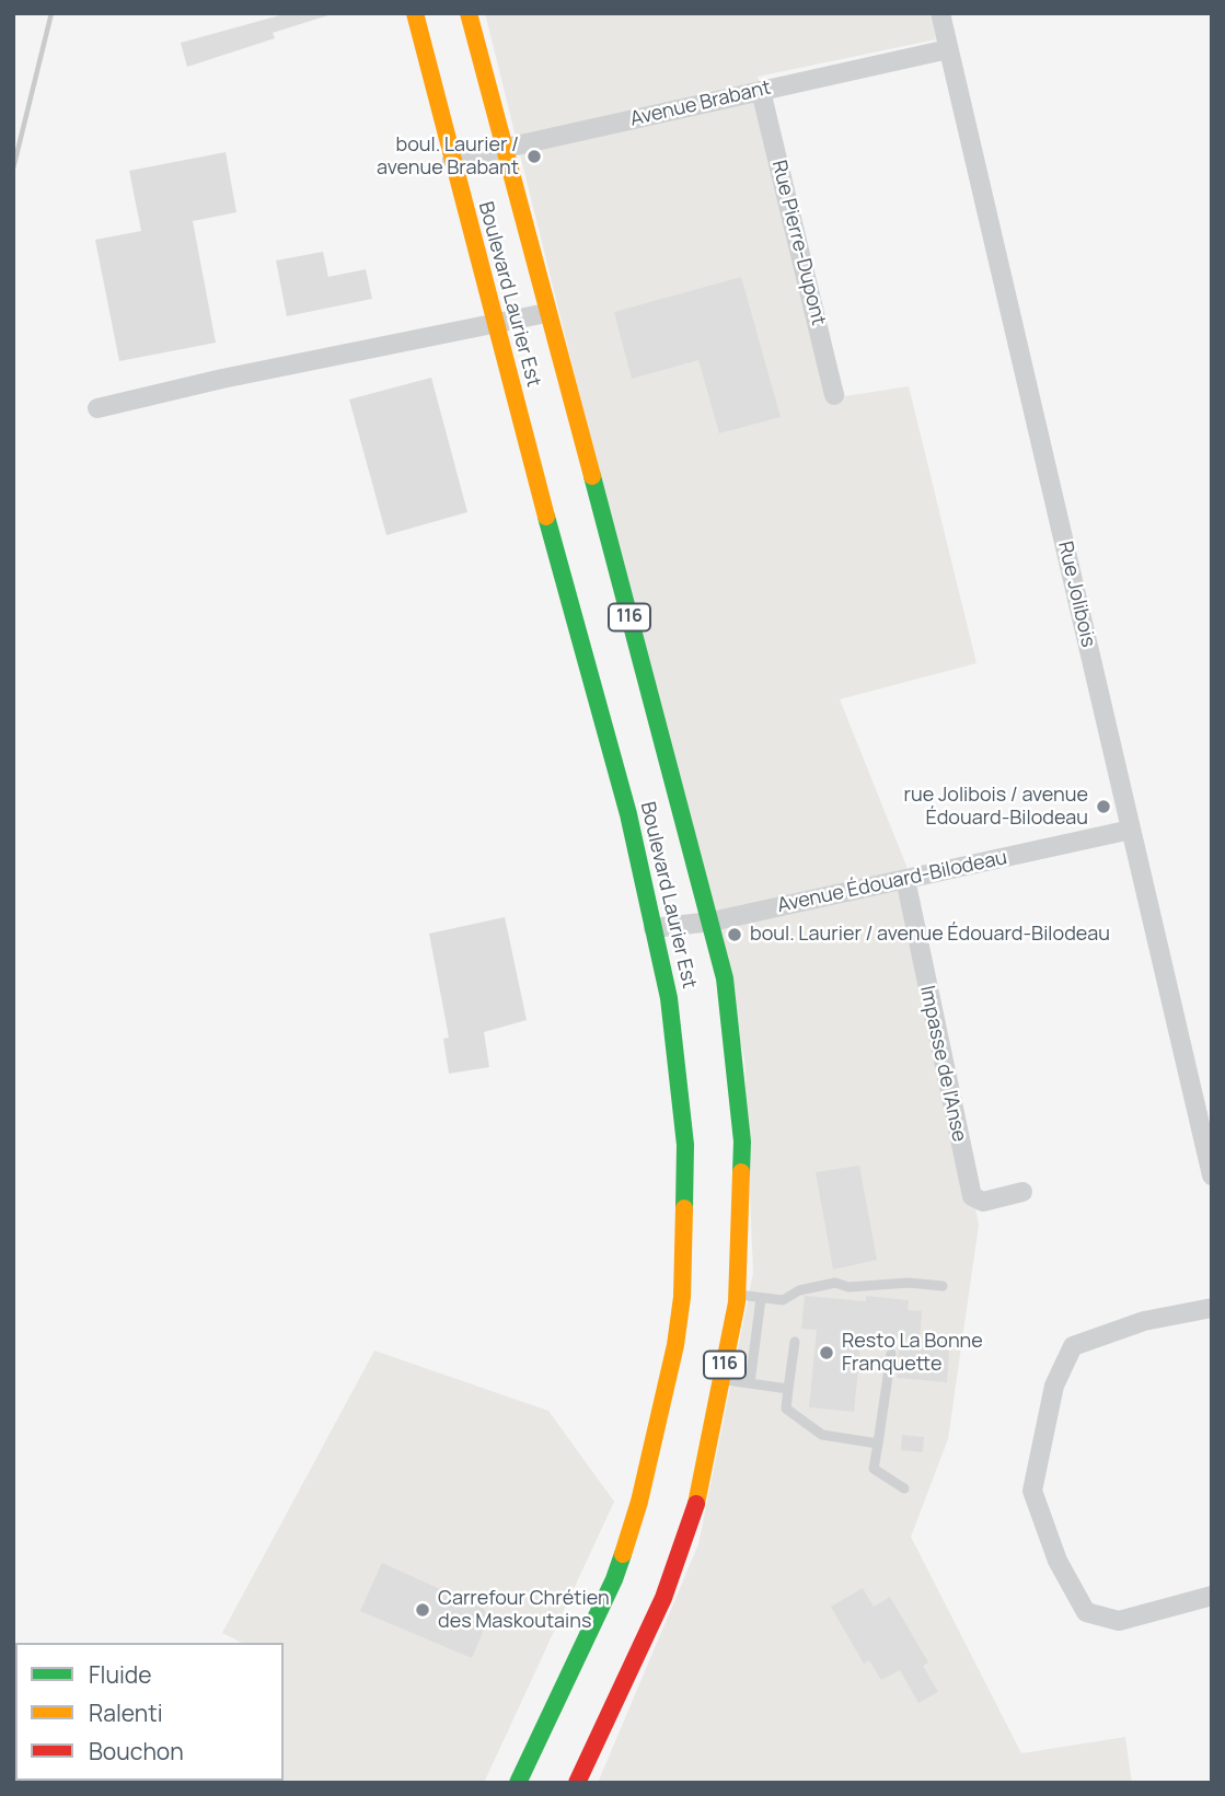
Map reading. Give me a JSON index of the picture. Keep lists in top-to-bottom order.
{
  "streets": {
    "main road": ["Boulevard Laurier Est", "116"],
    "street": [
      "Avenue Brabant",
      "Rue Pierre-Dupont",
      "Rue Jolibois",
      "Avenue Édouard-Bilodeau",
      "Impasse de l'Anse"
    ]
  },
  "crossings": [
    ["Avenue Brabant", "Rue Pierre-Dupont"],
    ["Avenue Brabant", "Boulevard Laurier Est"],
    ["Avenue Brabant", "Rue Jolibois"],
    ["Boulevard Laurier Est", "Avenue Édouard-Bilodeau"],
    ["Rue Jolibois", "Avenue Édouard-Bilodeau"],
    ["Avenue Édouard-Bilodeau", "Impasse de l'Anse"]
  ],
  "places": [
    "boul. Laurier / avenue Brabant",
    "rue Jolibois / avenue Édouard-Bilodeau",
    "boul. Laurier / avenue Édouard-Bilodeau",
    "Resto La Bonne Franquette",
    "Carrefour Chrétien des Maskoutains"
  ],
  "legend": ["Fluide", "Ralenti", "Bouchon"]
}
